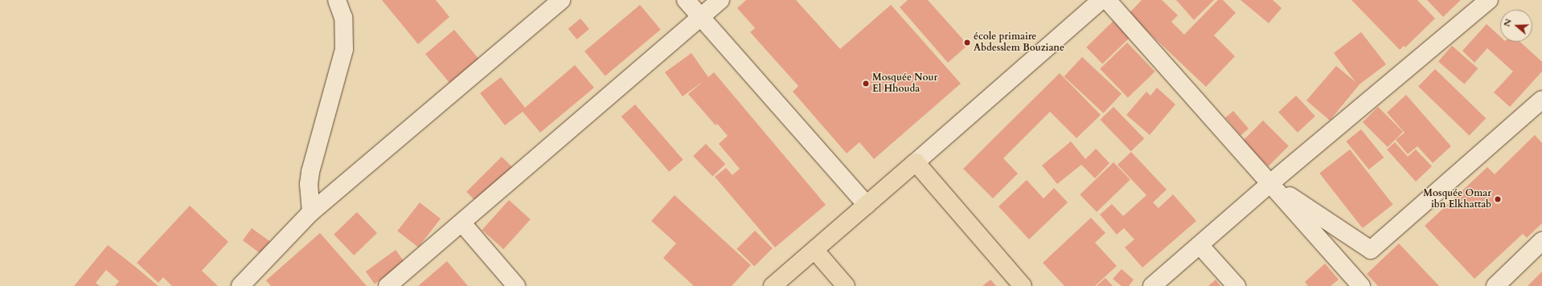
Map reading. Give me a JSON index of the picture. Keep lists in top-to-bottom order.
{
  "places": ["école primaire Abdesslem Bouziane", "Mosquée Nour El Hhouda", "Mosquée Omar ibn Elkhattab"],
  "north": "left"
}
